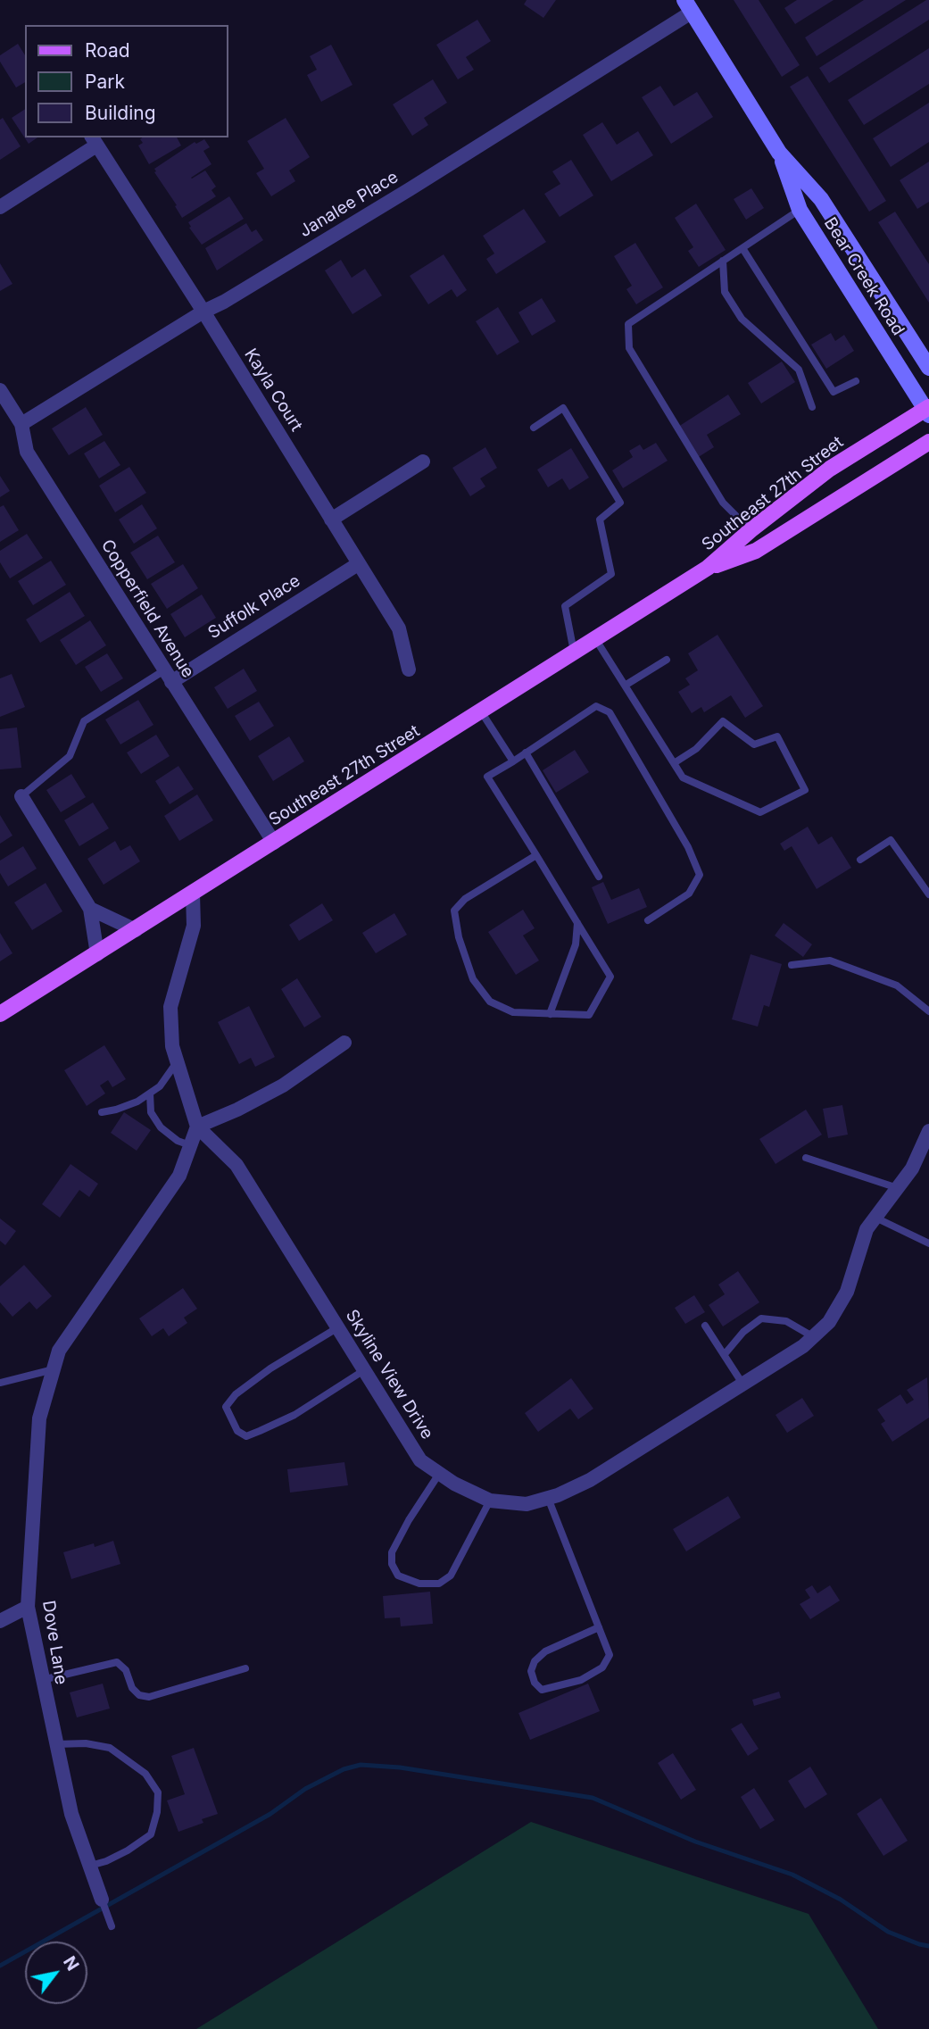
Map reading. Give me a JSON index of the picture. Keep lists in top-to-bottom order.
{
  "streets": {
    "main road": ["Southeast 27th Street"],
    "street": [
      "Janalee Place",
      "Bear Creek Road",
      "Kayla Court",
      "Suffolk Place",
      "Copperfield Avenue",
      "Skyline View Drive",
      "Dove Lane"
    ]
  },
  "crossings": [
    ["Janalee Place", "Bear Creek Road"],
    ["Janalee Place", "Kayla Court"],
    ["Janalee Place", "Copperfield Avenue"],
    ["Bear Creek Road", "Southeast 27th Street"],
    ["Kayla Court", "Suffolk Place"],
    ["Southeast 27th Street", "Copperfield Avenue"],
    ["Southeast 27th Street", "Skyline View Drive"],
    ["Suffolk Place", "Copperfield Avenue"],
    ["Skyline View Drive", "Dove Lane"]
  ],
  "legend": ["Road", "Park", "Building"],
  "north": "top right"
}
